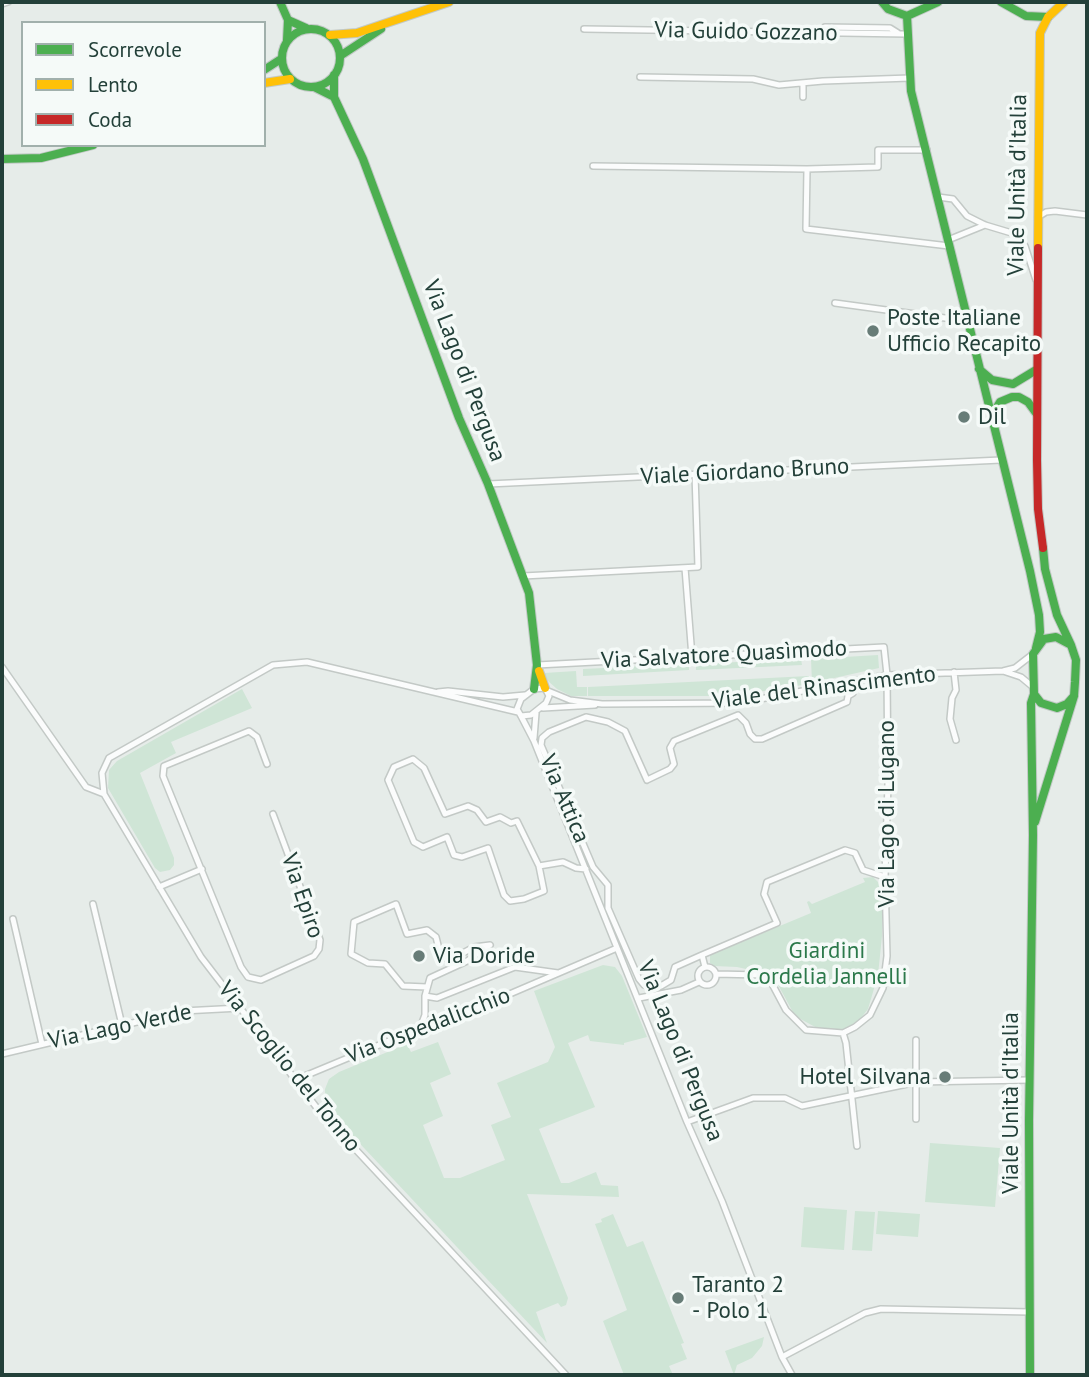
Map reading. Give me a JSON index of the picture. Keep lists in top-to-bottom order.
{
  "streets": {
    "main road": ["Viale Unità d'Italia", "Via Lago di Pergusa"],
    "street": [
      "Via Guido Gozzano",
      "Viale Giordano Bruno",
      "Via Salvatore Quasìmodo",
      "Viale del Rinascimento",
      "Via Attica",
      "Via Lago di Lugano",
      "Via Epiro",
      "Via Ospedalicchio",
      "Via Lago Verde",
      "Via Scoglio del Tonno"
    ]
  },
  "crossings": [
    ["Via Guido Gozzano", "Viale Unità d'Italia"],
    ["Viale Unità d'Italia", "Viale Giordano Bruno"],
    ["Viale Unità d'Italia", "Viale del Rinascimento"],
    ["Via Lago di Pergusa", "Viale Giordano Bruno"],
    ["Via Lago di Pergusa", "Via Salvatore Quasìmodo"],
    ["Via Lago di Pergusa", "Via Ospedalicchio"],
    ["Viale del Rinascimento", "Via Attica"],
    ["Viale del Rinascimento", "Via Lago di Lugano"],
    ["Via Attica", "Via Lago di Lugano"],
    ["Via Ospedalicchio", "Via Scoglio del Tonno"],
    ["Via Lago Verde", "Via Scoglio del Tonno"]
  ],
  "parks": ["Giardini Cordelia Jannelli"],
  "places": [
    "Poste Italiane Ufficio Recapito",
    "Dil",
    "Via Doride",
    "Hotel Silvana",
    "Taranto 2 - Polo 1"
  ],
  "legend": ["Scorrevole", "Lento", "Coda"]
}
